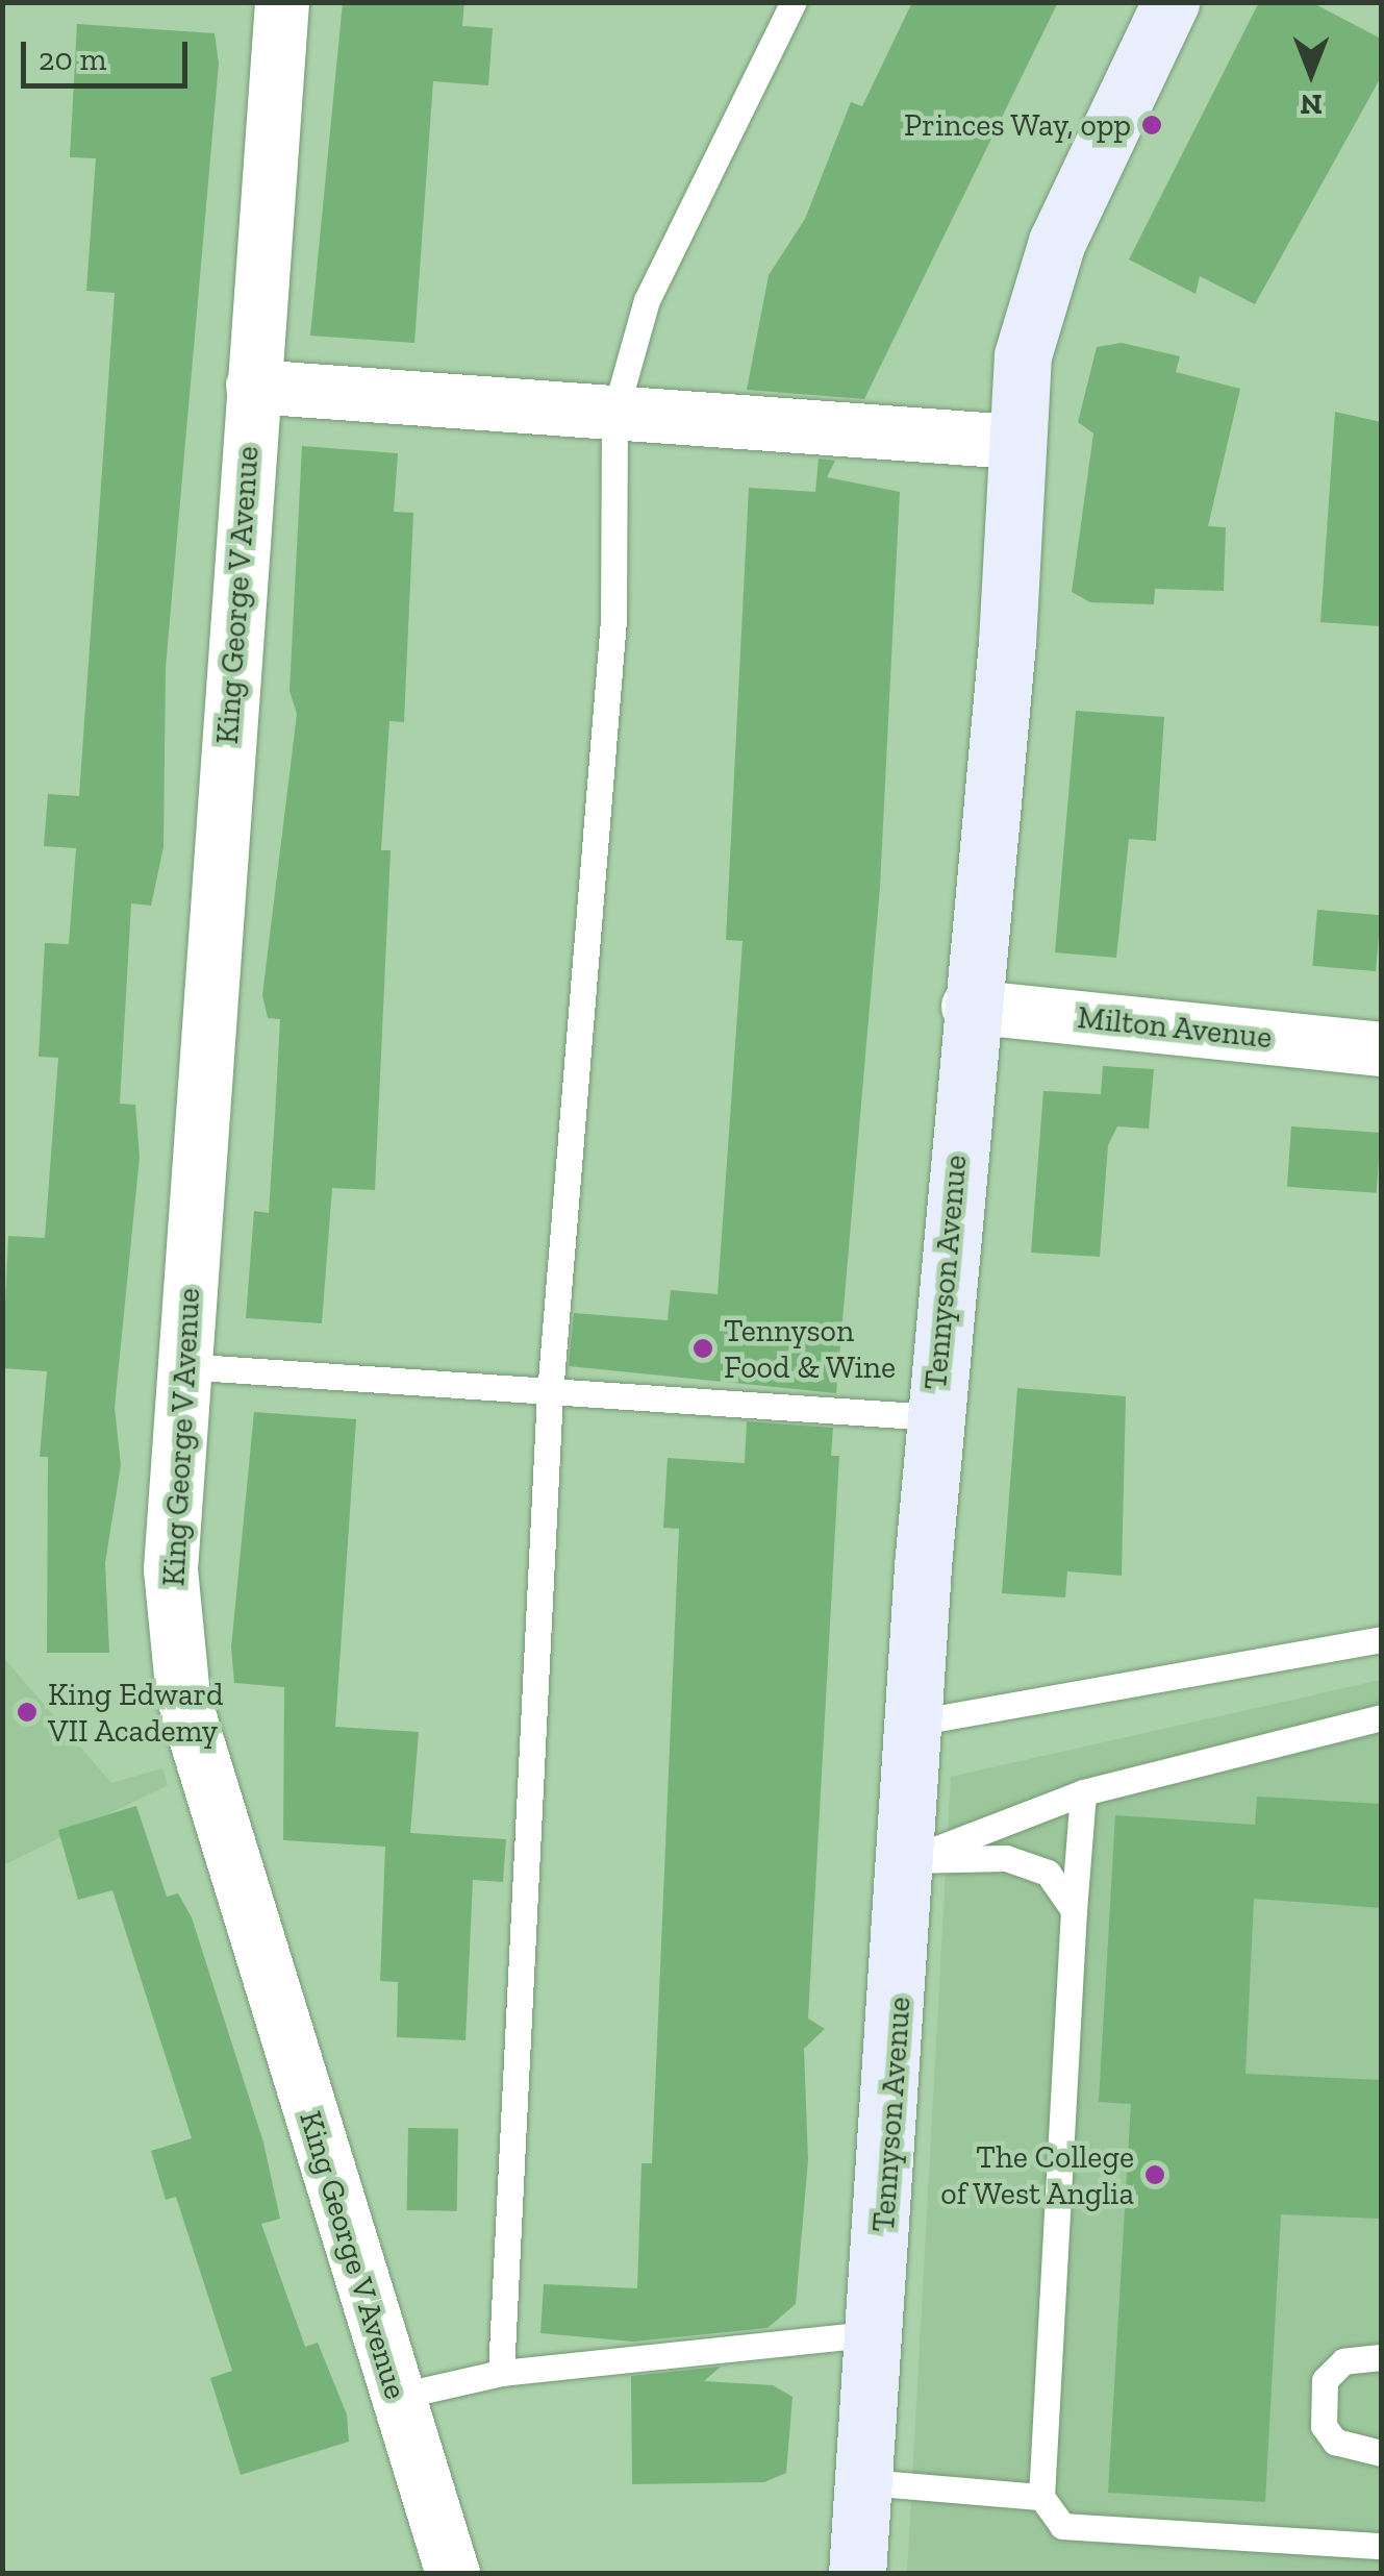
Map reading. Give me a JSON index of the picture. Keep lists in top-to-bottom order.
{
  "streets": {
    "main road": ["Tennyson Avenue"],
    "street": ["King George V Avenue", "Milton Avenue"]
  },
  "crossings": [
    ["Milton Avenue", "Tennyson Avenue"]
  ],
  "places": [
    "Princes Way, opp",
    "Tennyson Food & Wine",
    "King Edward VII Academy",
    "The College of West Anglia"
  ],
  "scale_bar": "20 m",
  "north": "bottom"
}
